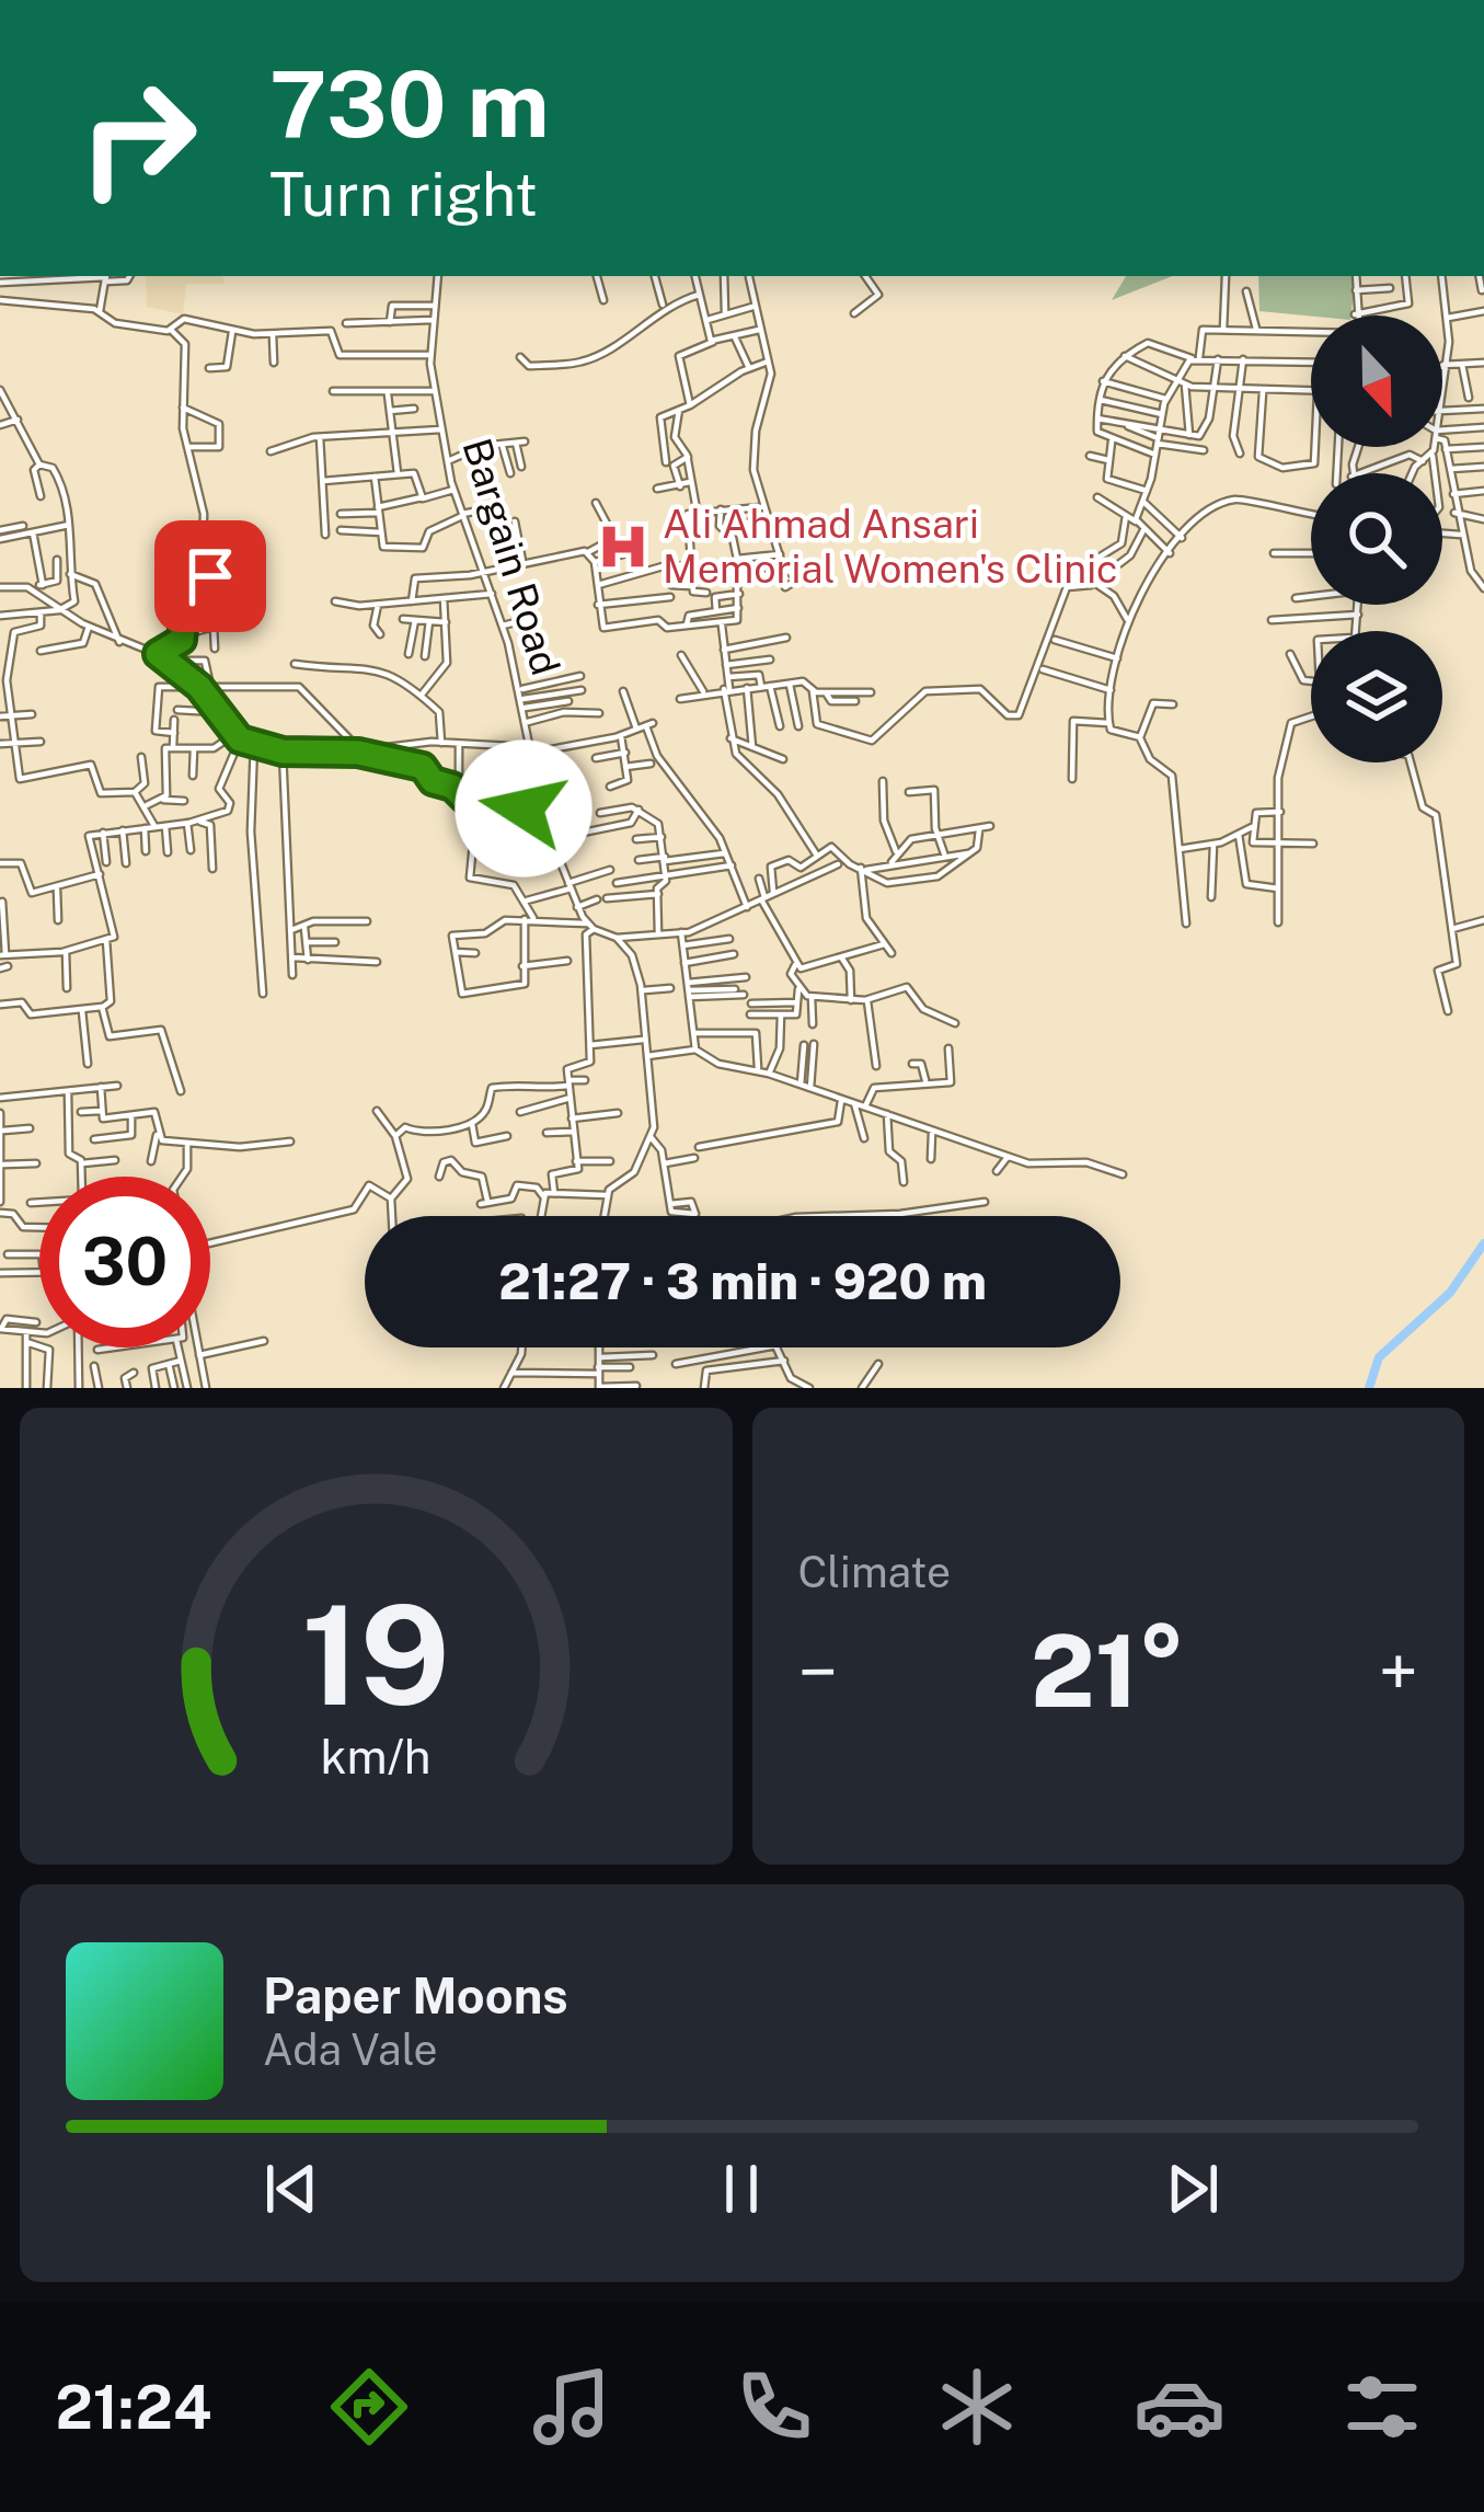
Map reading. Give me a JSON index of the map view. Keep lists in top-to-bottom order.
{
  "streets": {
    "street": ["Bargain Road"]
  },
  "places": {
    "hospital": ["Ali Ahmad Ansari Memorial Women's Clinic"]
  },
  "north": "bottom",
  "page": {
    "turn": ["730 m", "Turn right"],
    "limit": "30",
    "trip": "21:27 · 3 min · 920 m",
    "tile": "Climate",
    "heat": ["−", "21°", "+"],
    "song": ["Paper Moons", "Ada Vale"],
    "tabs": "21:24",
    "gauge": ["19", "km/h"]
  }
}
